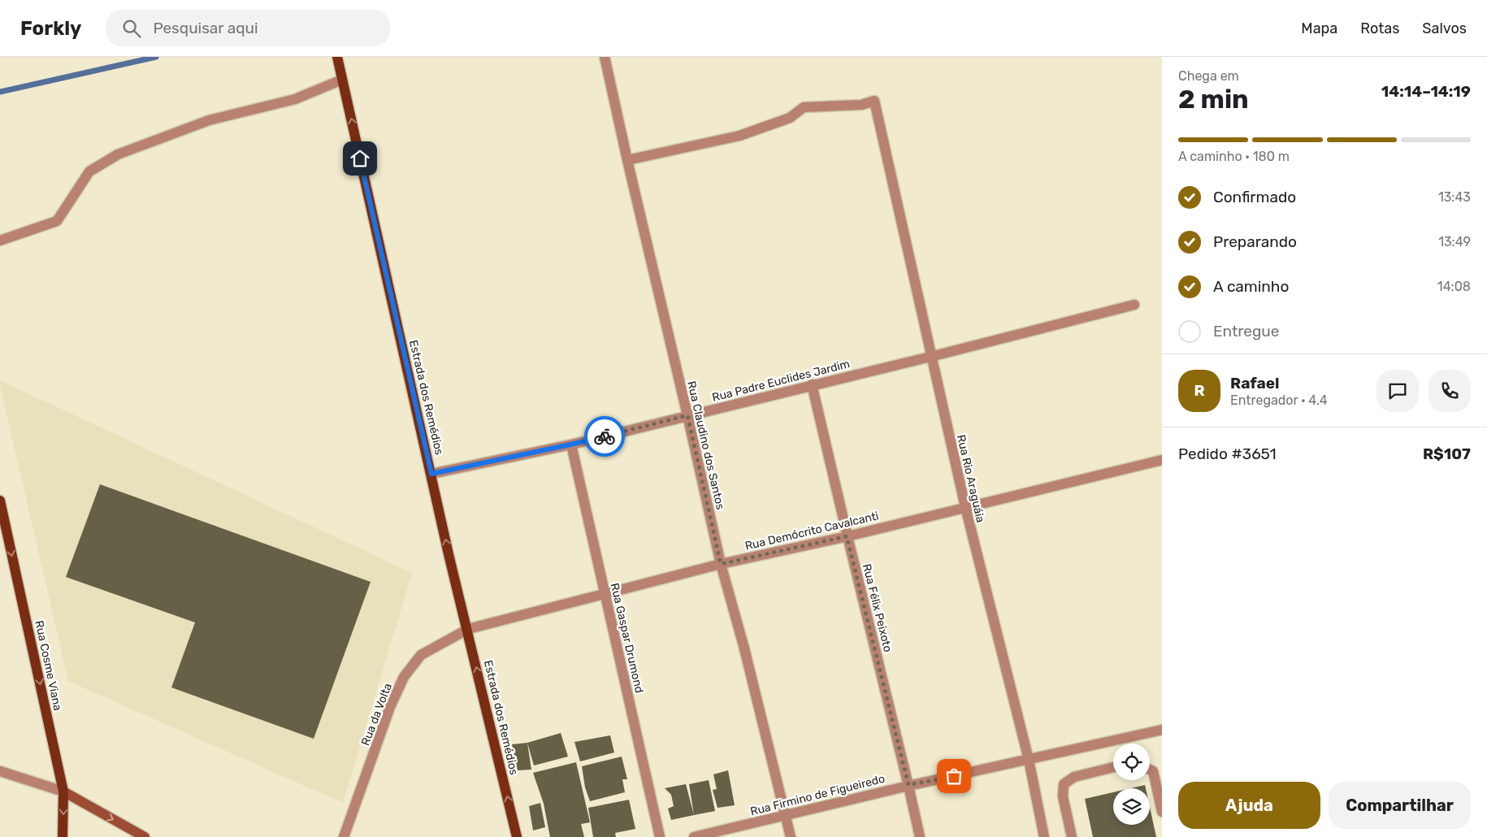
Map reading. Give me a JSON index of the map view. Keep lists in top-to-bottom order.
{
  "streets": {
    "main road": ["Estrada dos Remédios", "Rua Cosme Viana"],
    "street": [
      "Rua Padre Euclides Jardim",
      "Rua Claudino dos Santos",
      "Rua Rio Araguáia",
      "Rua Demócrito Cavalcanti",
      "Rua Félix Peixoto",
      "Rua Gaspar Drumond",
      "Rua da Volta",
      "Rua Firmino de Figueiredo"
    ]
  },
  "crossings": [
    ["Rua Padre Euclides Jardim", "Estrada dos Remédios"],
    ["Rua Padre Euclides Jardim", "Rua Claudino dos Santos"],
    ["Rua Padre Euclides Jardim", "Rua Rio Araguáia"],
    ["Rua Padre Euclides Jardim", "Rua Félix Peixoto"],
    ["Rua Padre Euclides Jardim", "Rua Gaspar Drumond"],
    ["Estrada dos Remédios", "Rua Demócrito Cavalcanti"],
    ["Estrada dos Remédios", "Rua da Volta"],
    ["Rua Claudino dos Santos", "Rua Rio Araguáia"],
    ["Rua Claudino dos Santos", "Rua Demócrito Cavalcanti"],
    ["Rua Claudino dos Santos", "Rua Firmino de Figueiredo"],
    ["Rua Rio Araguáia", "Rua Demócrito Cavalcanti"],
    ["Rua Rio Araguáia", "Rua Firmino de Figueiredo"],
    ["Rua Demócrito Cavalcanti", "Rua Félix Peixoto"],
    ["Rua Demócrito Cavalcanti", "Rua Gaspar Drumond"],
    ["Rua Demócrito Cavalcanti", "Rua da Volta"],
    ["Rua Félix Peixoto", "Rua Firmino de Figueiredo"]
  ],
  "one_way": ["Estrada dos Remédios", "Rua Cosme Viana"],
  "page": {
    "header": "Forkly",
    "search": "Pesquisar aqui",
    "nav": ["Mapa", "Rotas", "Salvos"],
    "heading": ["2 min", "Chega em", "14:14–14:19"],
    "panel": [
      "Rafael",
      "Entregador · 4.4",
      "Pedido #3651",
      "R$107"
    ],
    "bar": "A caminho · 180 m",
    "list": [
      ["Confirmado", "13:43"],
      ["Preparando", "13:49"],
      ["A caminho", "14:08"],
      "Entregue"
    ],
    "round": "R",
    "buttons": ["Ajuda", "Compartilhar"]
  }
}
